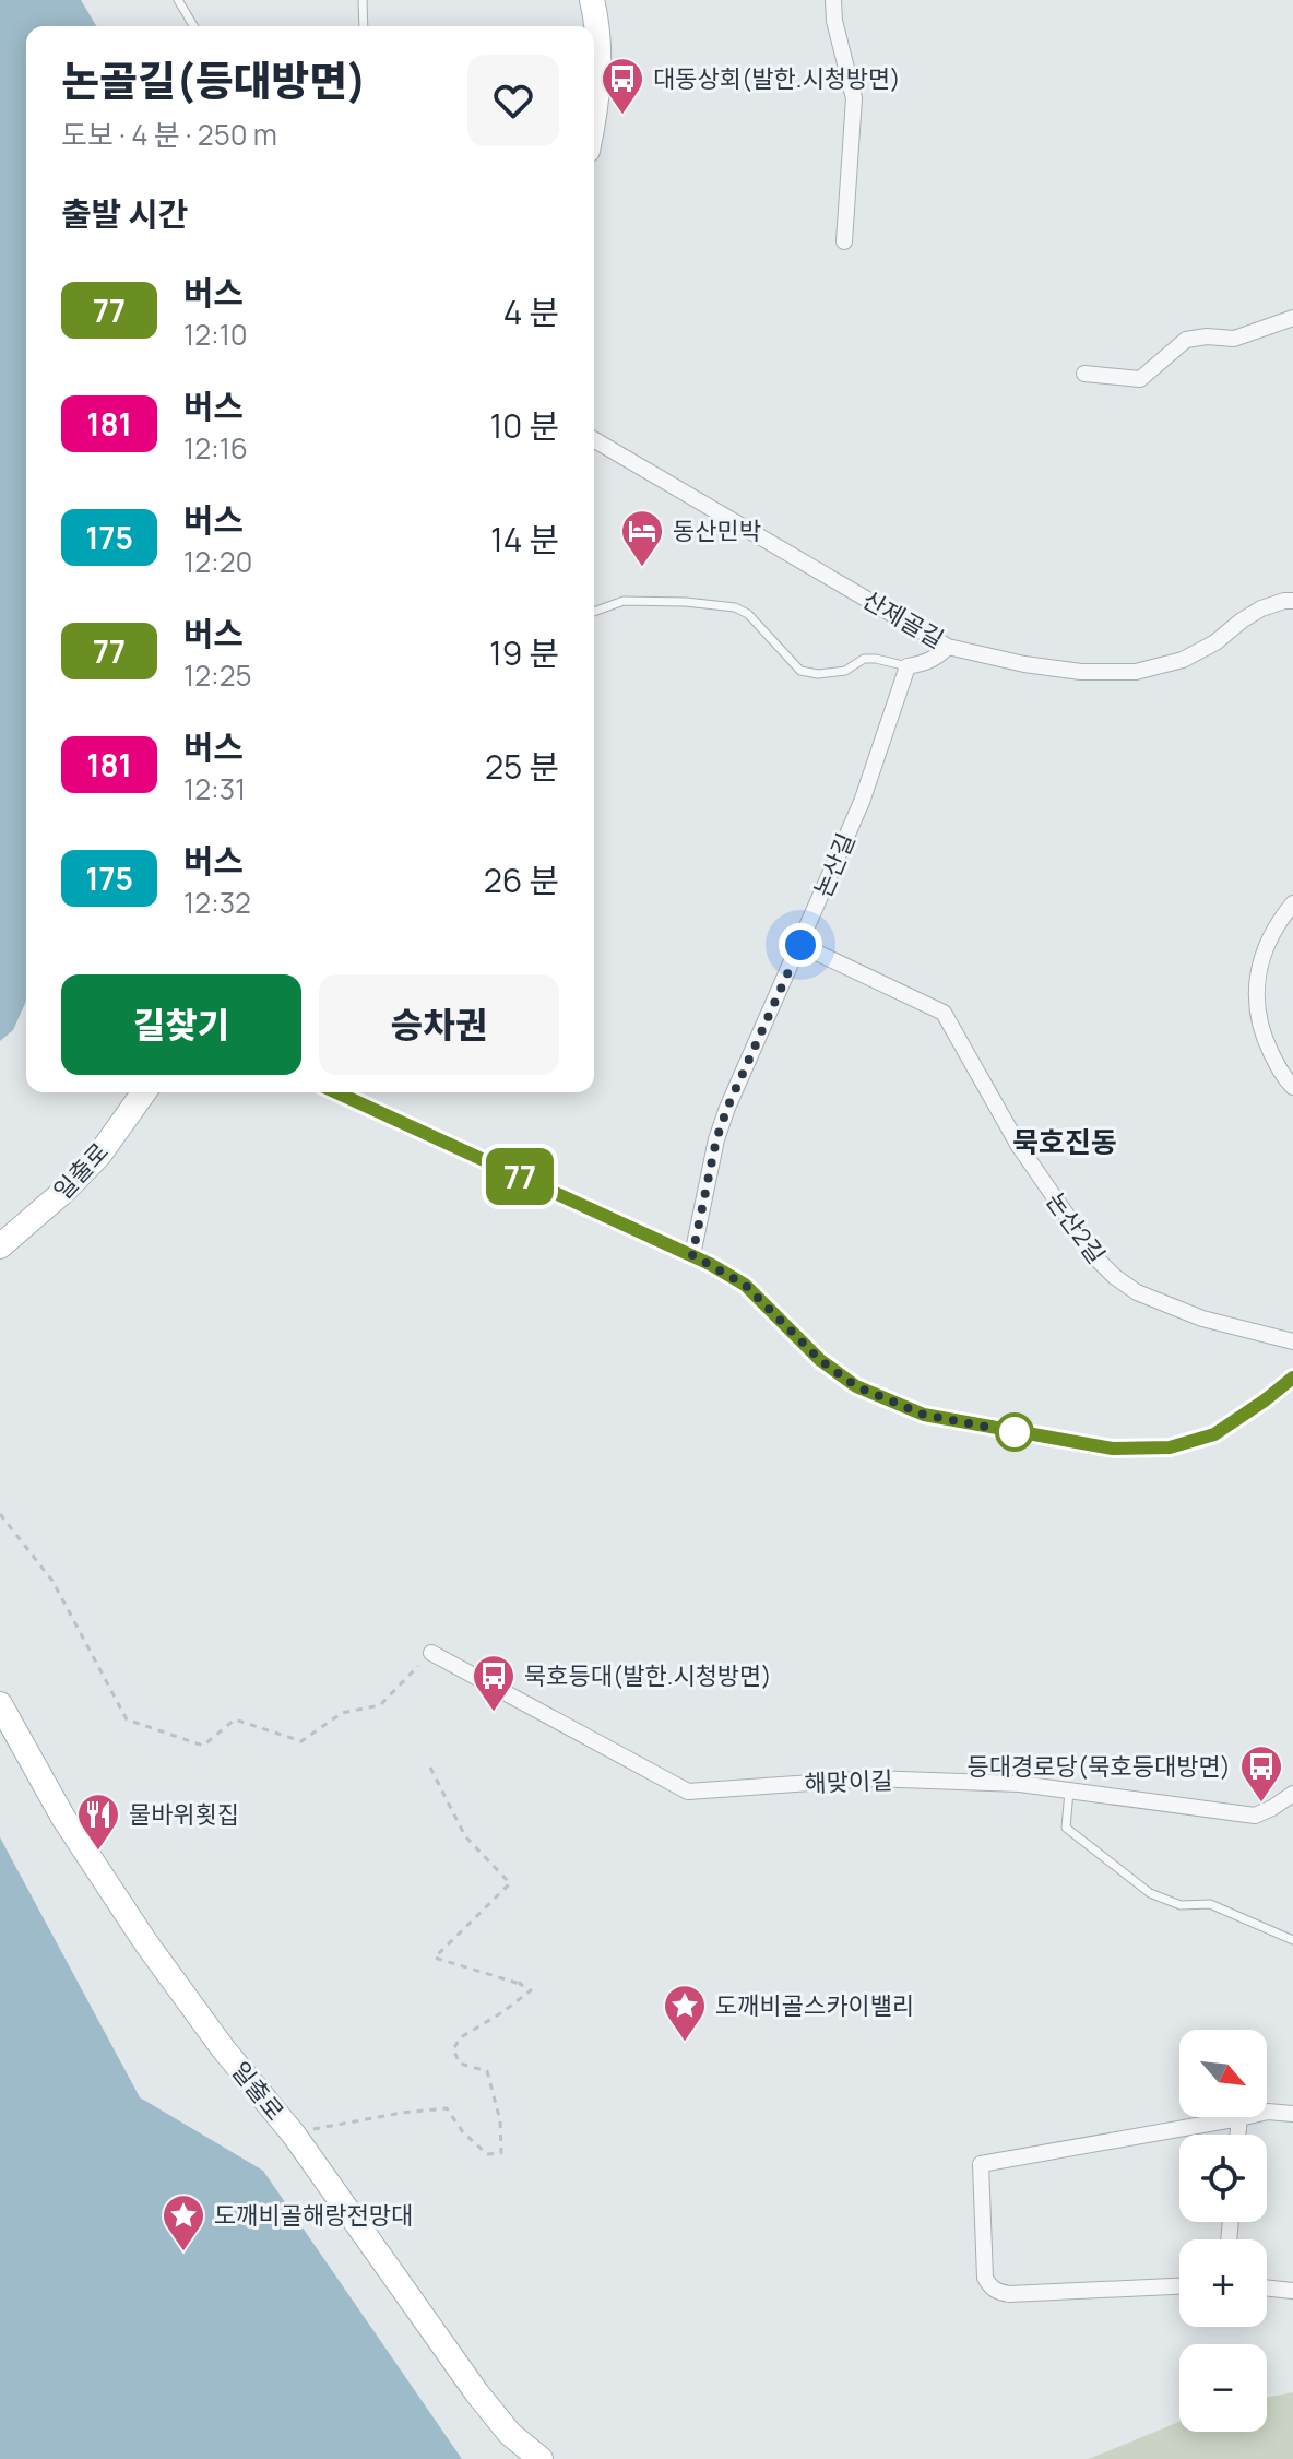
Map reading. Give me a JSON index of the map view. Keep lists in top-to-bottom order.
{
  "streets": {
    "street": [
      "산제골길",
      "논산길",
      "일출로",
      "논산2길",
      "해맞이길"
    ]
  },
  "crossings": [
    ["논산길", "논산2길"]
  ],
  "districts": ["묵호진동"],
  "places": {
    "bus stop": ["대동상회(발한.시청방면)", "묵호등대(발한.시청방면)", "등대경로당(묵호등대방면)"],
    "hotel": ["동산민박"],
    "restaurant": ["물바위횟집"],
    "place": ["도깨비골스카이밸리", "도깨비골해랑전망대"]
  },
  "lines": ["bus line 77"],
  "north": "bottom right",
  "page": {
    "on_map": "77",
    "heading": [
      ["논골길(등대방면)", "도보 · 4 분 · 250 m"],
      "출발 시간"
    ],
    "list": [
      {
        "mark": "77",
        "name": "버스",
        "note": "12:10",
        "value": "4 분"
      },
      {
        "mark": "181",
        "name": "버스",
        "note": "12:16",
        "value": "10 분"
      },
      {
        "mark": "175",
        "name": "버스",
        "note": "12:20",
        "value": "14 분"
      },
      {
        "mark": "77",
        "name": "버스",
        "note": "12:25",
        "value": "19 분"
      },
      {
        "mark": "181",
        "name": "버스",
        "note": "12:31",
        "value": "25 분"
      },
      {
        "mark": "175",
        "name": "버스",
        "note": "12:32",
        "value": "26 분"
      }
    ],
    "buttons": ["길찾기", "승차권"],
    "map_buttons": ["+", "−"]
  }
}
